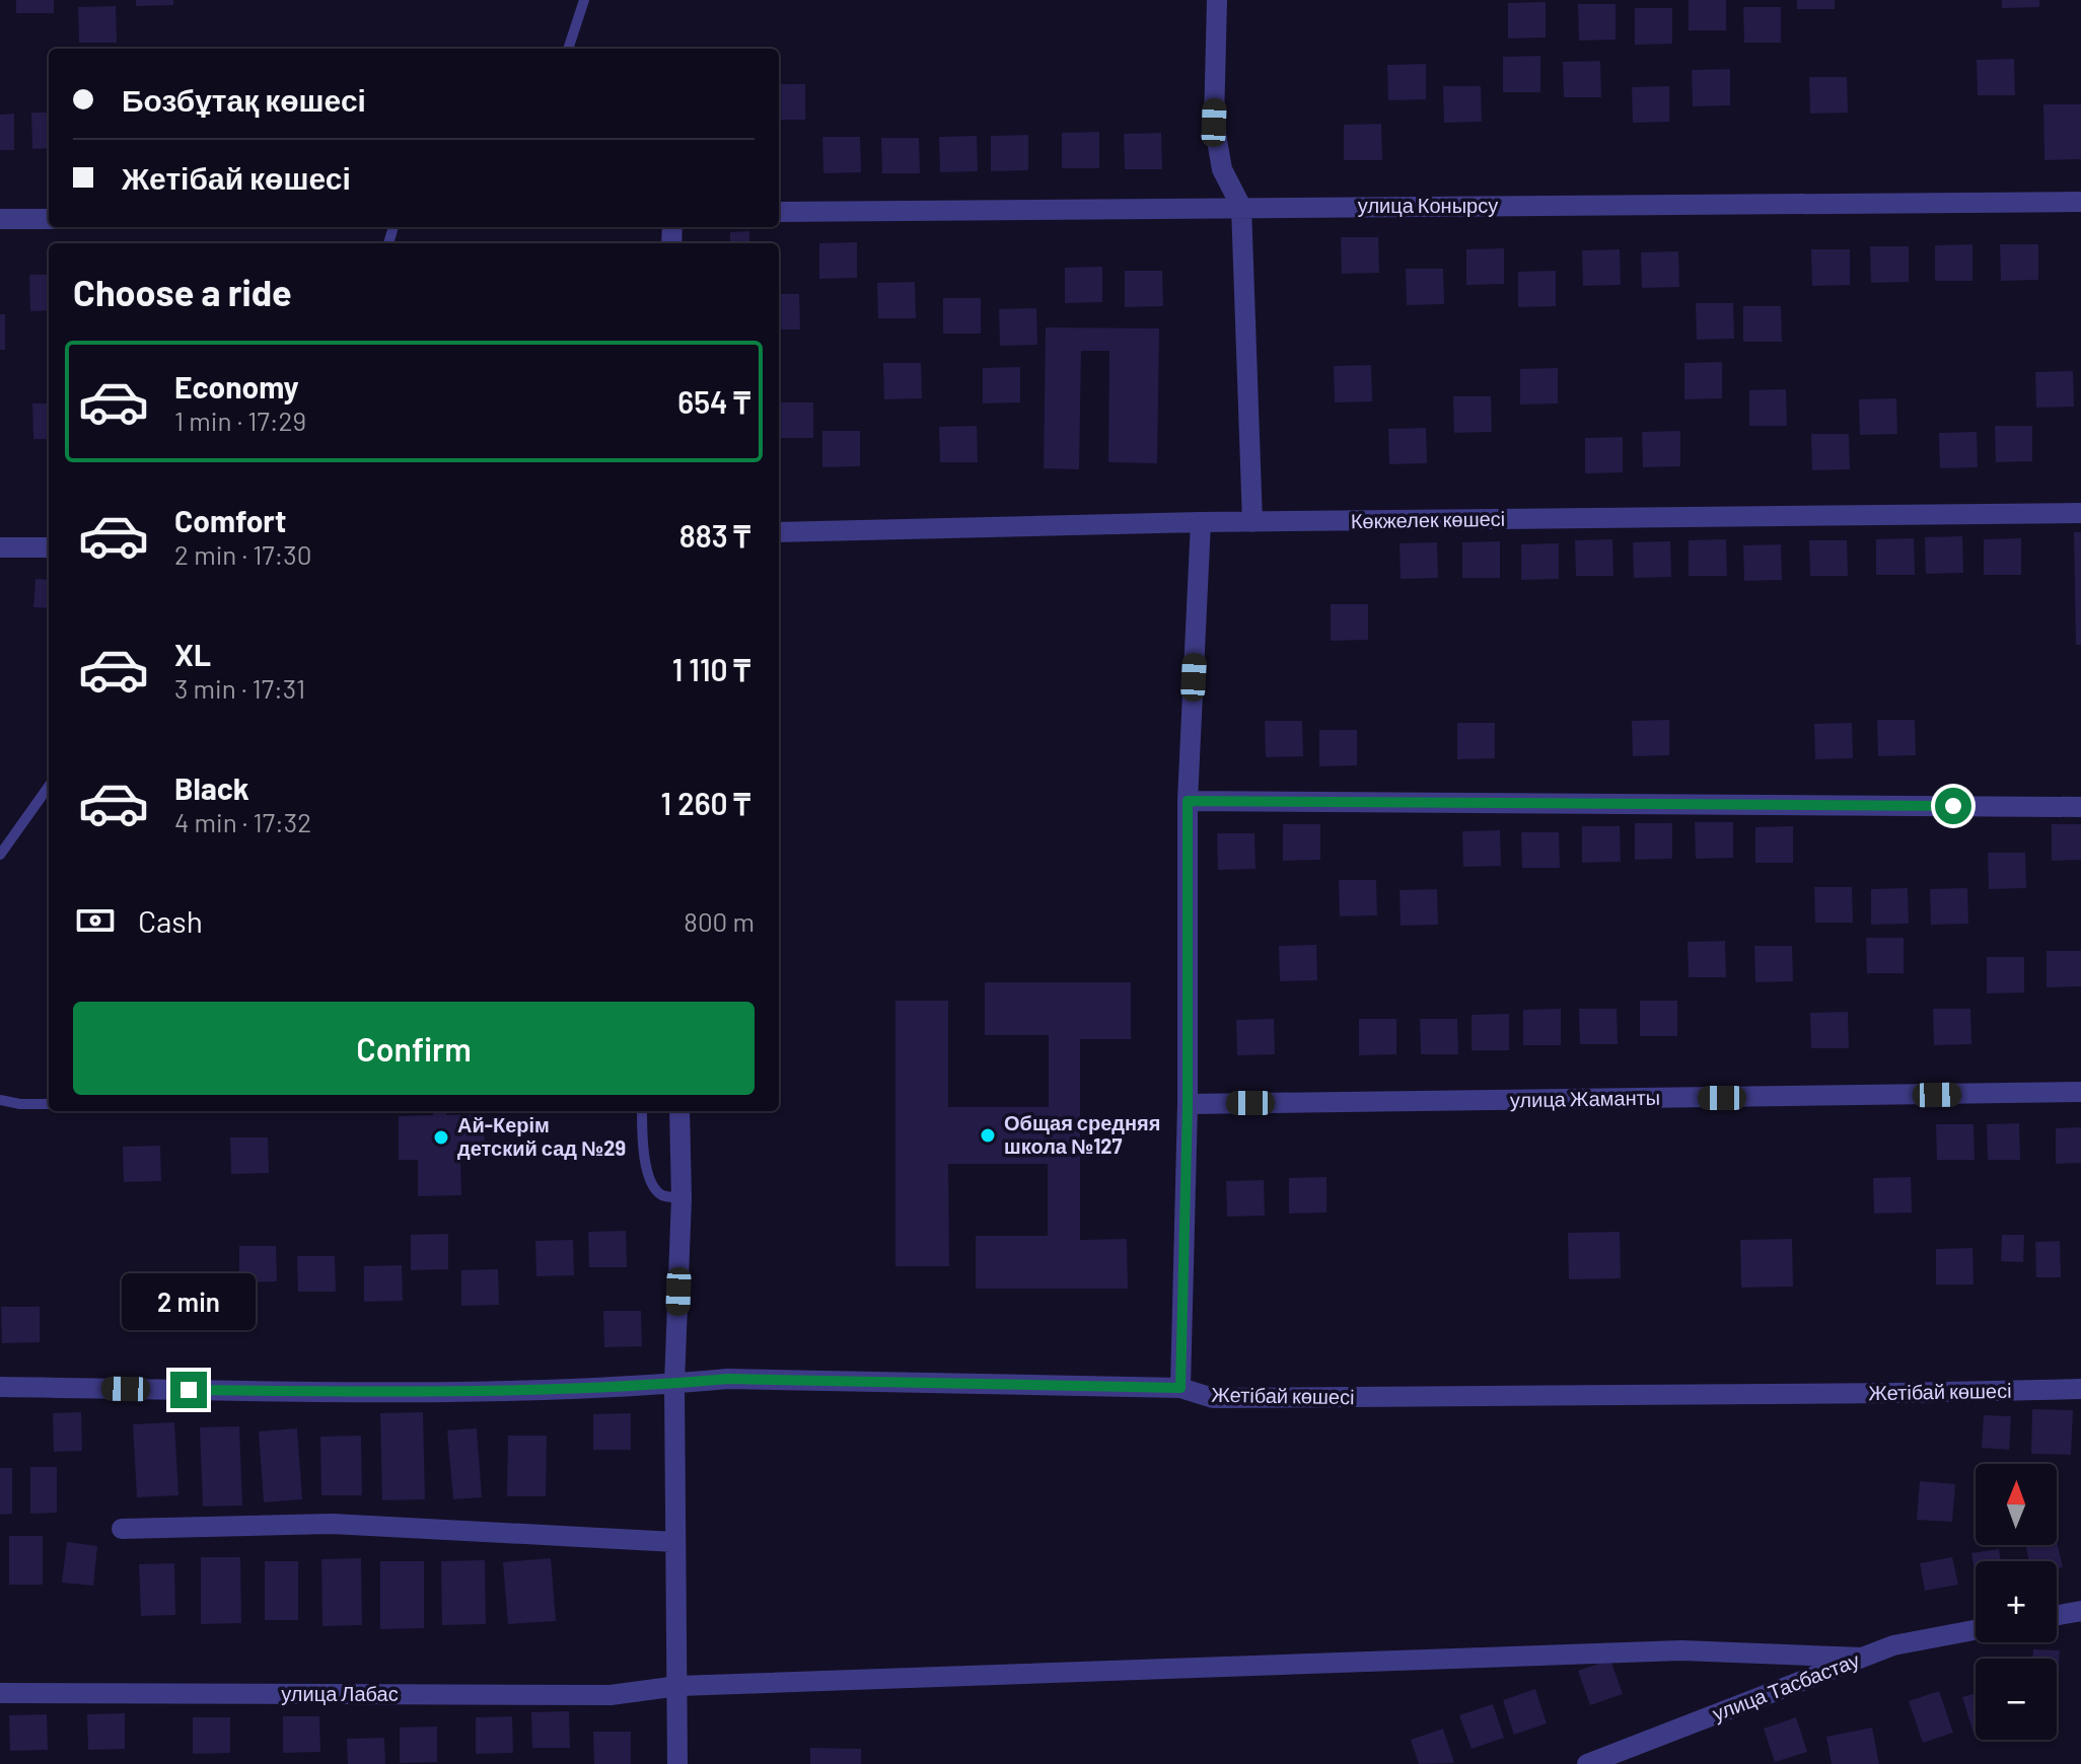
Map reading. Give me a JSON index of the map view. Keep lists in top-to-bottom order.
{
  "streets": {
    "street": [
      "улица Конырсу",
      "Көкжелек көшесі",
      "улица Жаманты",
      "Жетібай көшесі",
      "улица Тасбастау",
      "улица Лабас"
    ]
  },
  "crossings": [
    ["улица Тасбастау", "улица Лабас"]
  ],
  "places": ["Общая средняя школа №127", "Ай-Керім детский сад №29"],
  "north": "top",
  "page": {
    "banner": ["Бозбұтақ көшесі", "Жетібай көшесі"],
    "heading": "Choose a ride",
    "list": [
      {
        "name": "Economy",
        "note": "1 min · 17:29",
        "value": "654 ₸"
      },
      {
        "name": "Comfort",
        "note": "2 min · 17:30",
        "value": "883 ₸"
      },
      {
        "name": "XL",
        "note": "3 min · 17:31",
        "value": "1 110 ₸"
      },
      {
        "name": "Black",
        "note": "4 min · 17:32",
        "value": "1 260 ₸"
      }
    ],
    "pay": ["Cash", "800 m"],
    "buttons": "Confirm",
    "bubble": "2 min",
    "map_buttons": ["+", "−"]
  }
}
